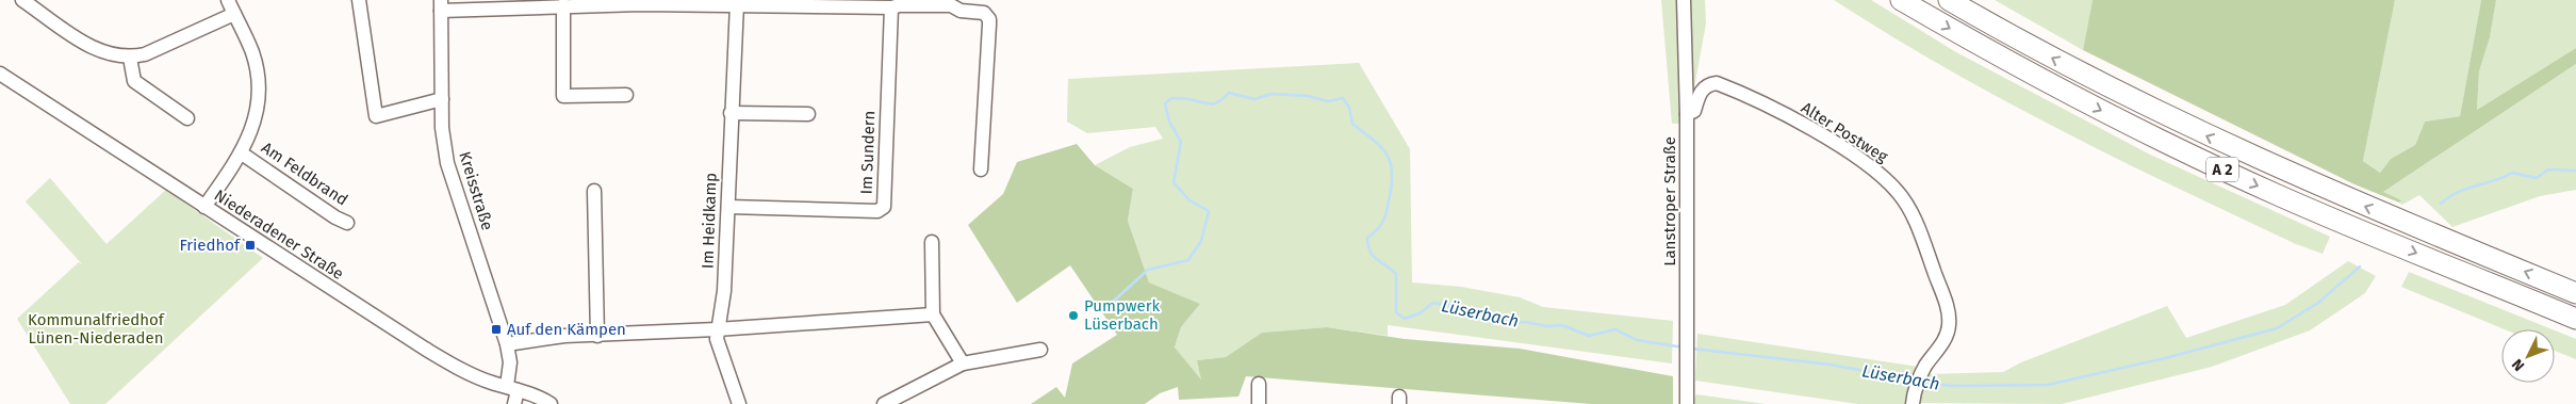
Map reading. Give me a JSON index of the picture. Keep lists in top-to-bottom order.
{
  "streets": {
    "highway": ["A 2"],
    "street": [
      "Alter Postweg",
      "Im Sundern",
      "Am Feldbrand",
      "Kreisstraße",
      "Lanstroper Straße",
      "Im Heidkamp",
      "Niederadener Straße"
    ]
  },
  "crossings": [
    ["Alter Postweg", "Lanstroper Straße"],
    ["Im Sundern", "Im Heidkamp"],
    ["Am Feldbrand", "Niederadener Straße"],
    ["Kreisstraße", "Niederadener Straße"]
  ],
  "water": ["Lüserbach"],
  "parks": ["Kommunalfriedhof Lünen-Niederaden"],
  "places": {
    "transit": ["Friedhof", "Auf den Kämpen"],
    "other": ["Pumpwerk Lüserbach"]
  },
  "north": "bottom left"
}
